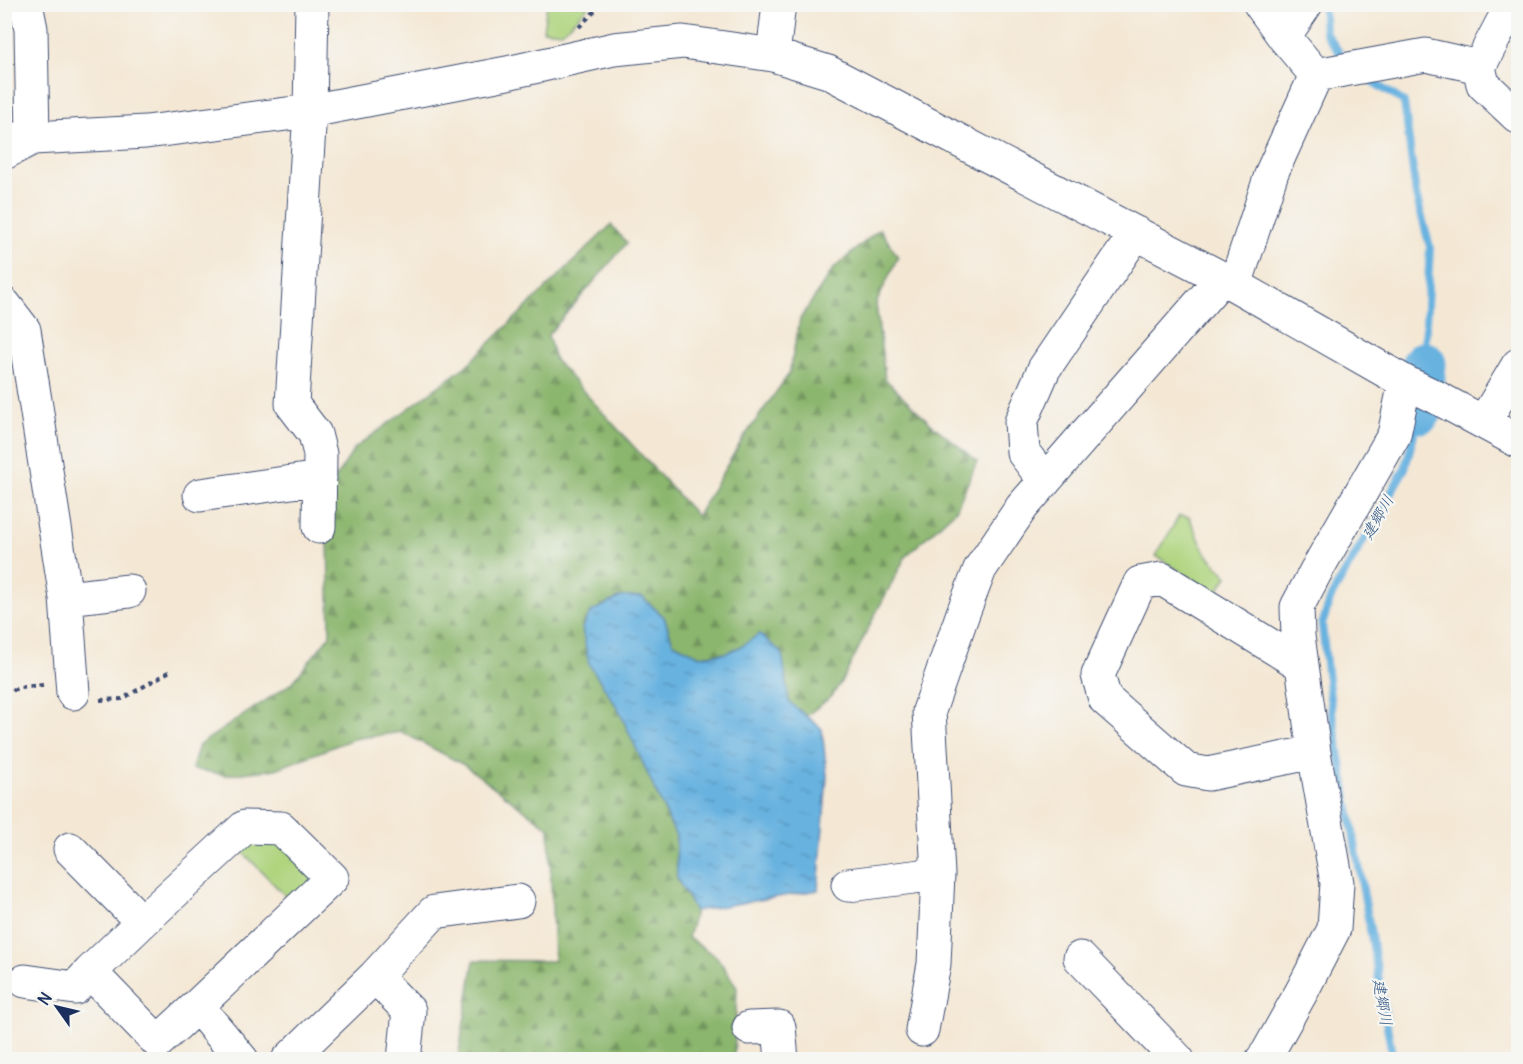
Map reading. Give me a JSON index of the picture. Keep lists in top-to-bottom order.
{
  "water": ["建郷川"],
  "north": "top left"
}
